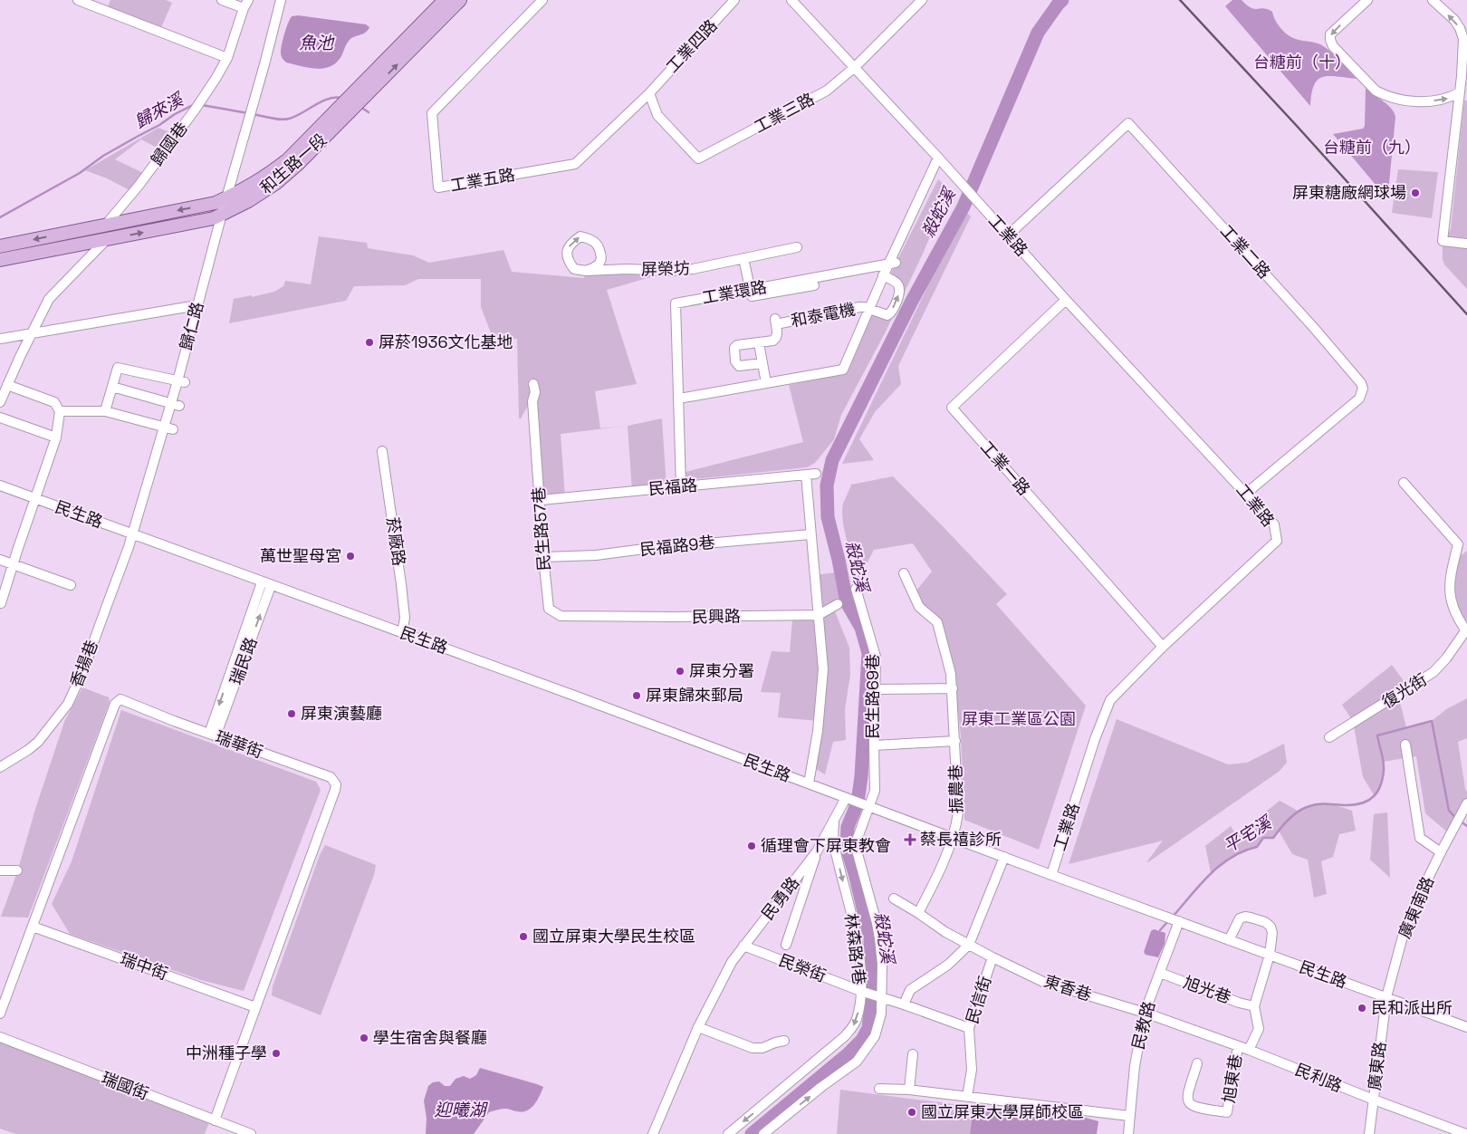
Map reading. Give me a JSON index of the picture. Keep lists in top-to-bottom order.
{
  "streets": {
    "main road": ["和生路一段"],
    "street": [
      "工業四路",
      "工業三路",
      "歸國巷",
      "工業五路",
      "工業路",
      "工業二路",
      "屏榮坊",
      "工業環路",
      "和泰電機",
      "歸仁路",
      "工業一路",
      "民福路",
      "民生路",
      "民生路57巷",
      "菸廠路",
      "民福路9巷",
      "民興路",
      "瑞民路",
      "香揚巷",
      "復光街",
      "民生路69巷",
      "瑞華街",
      "振農巷",
      "民勇路",
      "廣東南路",
      "林森路1巷",
      "瑞中街",
      "民榮街",
      "東香巷",
      "旭光巷",
      "民信街",
      "民教路",
      "廣東路",
      "民利路",
      "旭東巷",
      "瑞國街"
    ]
  },
  "crossings": [
    ["工業四路", "工業三路"],
    ["工業四路", "工業五路"],
    ["工業三路", "工業五路"],
    ["歸國巷", "和生路一段"],
    ["和生路一段", "歸仁路"],
    ["工業路", "工業二路"],
    ["工業路", "工業一路"],
    ["工業路", "民生路"],
    ["工業環路", "民福路"],
    ["歸仁路", "民生路"],
    ["歸仁路", "香揚巷"],
    ["民福路", "民生路57巷"],
    ["民生路", "菸廠路"],
    ["民生路", "瑞民路"],
    ["民生路", "香揚巷"],
    ["民生路", "民生路69巷"],
    ["民生路", "民勇路"],
    ["民生路", "廣東南路"],
    ["民生路", "民教路"],
    ["民生路", "廣東路"],
    ["民生路57巷", "民福路9巷"],
    ["民生路57巷", "民興路"],
    ["瑞民路", "瑞華街"],
    ["民生路69巷", "民榮街"],
    ["瑞華街", "瑞中街"],
    ["瑞華街", "瑞國街"],
    ["振農巷", "民信街"],
    ["民勇路", "林森路1巷"],
    ["民勇路", "民榮街"],
    ["廣東南路", "廣東路"],
    ["林森路1巷", "民榮街"],
    ["東香巷", "民信街"],
    ["東香巷", "民教路"],
    ["東香巷", "旭東巷"],
    ["旭光巷", "民教路"],
    ["旭光巷", "旭東巷"],
    ["民教路", "旭東巷"],
    ["廣東路", "民利路"],
    ["民利路", "旭東巷"]
  ],
  "one_way": ["林森路1巷"],
  "water": [
    "魚池",
    "歸來溪",
    "殺蛇溪",
    "平宅溪",
    "迎曦湖"
  ],
  "parks": ["台糖前（十）", "台糖前（九）", "屏東工業區公園"],
  "places": {
    "other": [
      "屏東糖廠網球場",
      "屏菸1936文化基地",
      "萬世聖母宮",
      "屏東分署",
      "屏東歸來郵局",
      "屏東演藝廳",
      "循理會下屏東教會",
      "國立屏東大學民生校區",
      "民和派出所",
      "學生宿舍與餐廳",
      "中洲種子學",
      "國立屏東大學屏師校區"
    ],
    "health": ["蔡長禧診所"]
  }
}
